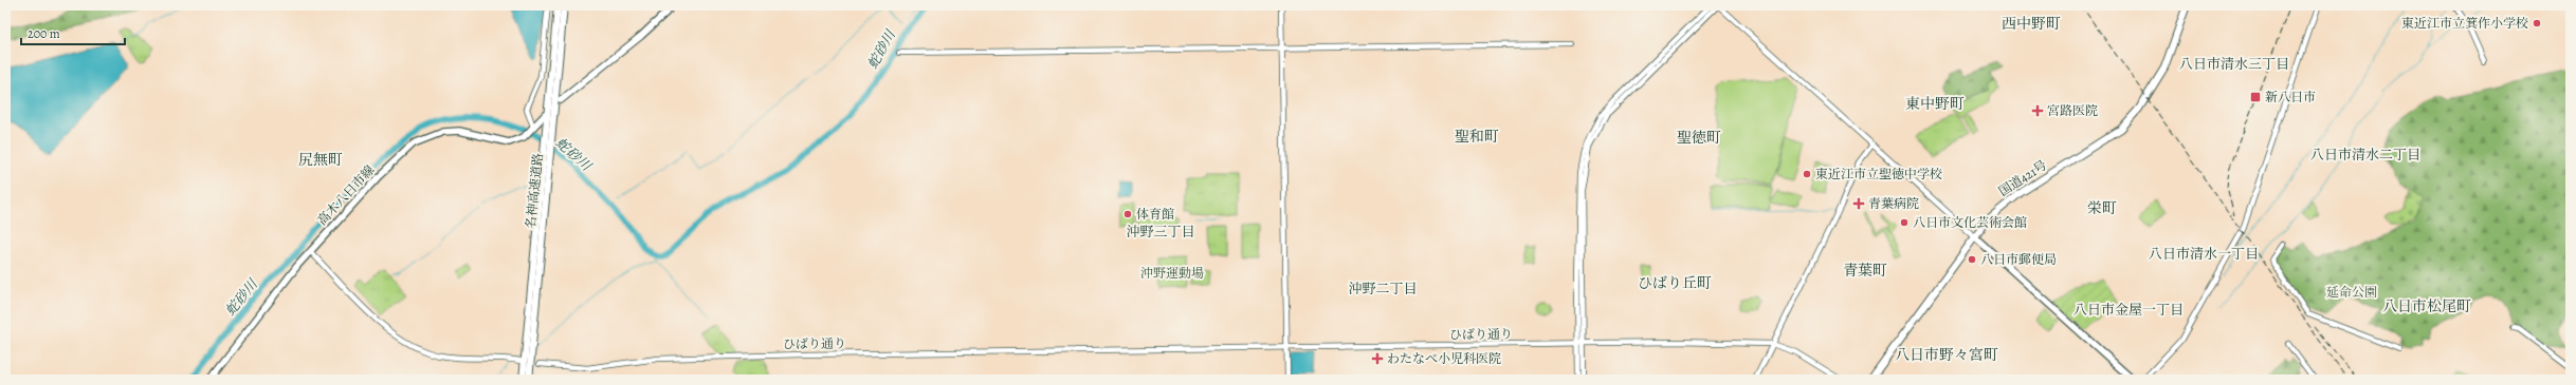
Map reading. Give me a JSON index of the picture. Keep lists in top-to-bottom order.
{
  "streets": {
    "highway": ["国道421号", "名神高速道路"],
    "main road": ["高木八日市線"],
    "street": ["ひばり通り"]
  },
  "districts": [
    "西中野町",
    "八日市清水三丁目",
    "東中野町",
    "聖和町",
    "聖徳町",
    "八日市清水二丁目",
    "尻無町",
    "栄町",
    "沖野三丁目",
    "八日市清水一丁目",
    "青葉町",
    "ひばり丘町",
    "沖野二丁目",
    "八日市松尾町",
    "八日市金屋一丁目",
    "八日市野々宮町"
  ],
  "water": ["蛇砂川"],
  "parks": ["沖野運動場", "延命公園"],
  "places": {
    "other": [
      "東近江市立箕作小学校",
      "東近江市立聖徳中学校",
      "体育館",
      "八日市文化芸術会館",
      "八日市郵便局"
    ],
    "transit": ["新八日市"],
    "health": ["宮路医院", "青葉病院", "わたなべ小児科医院"]
  },
  "scale_bar": "200 m"
}
